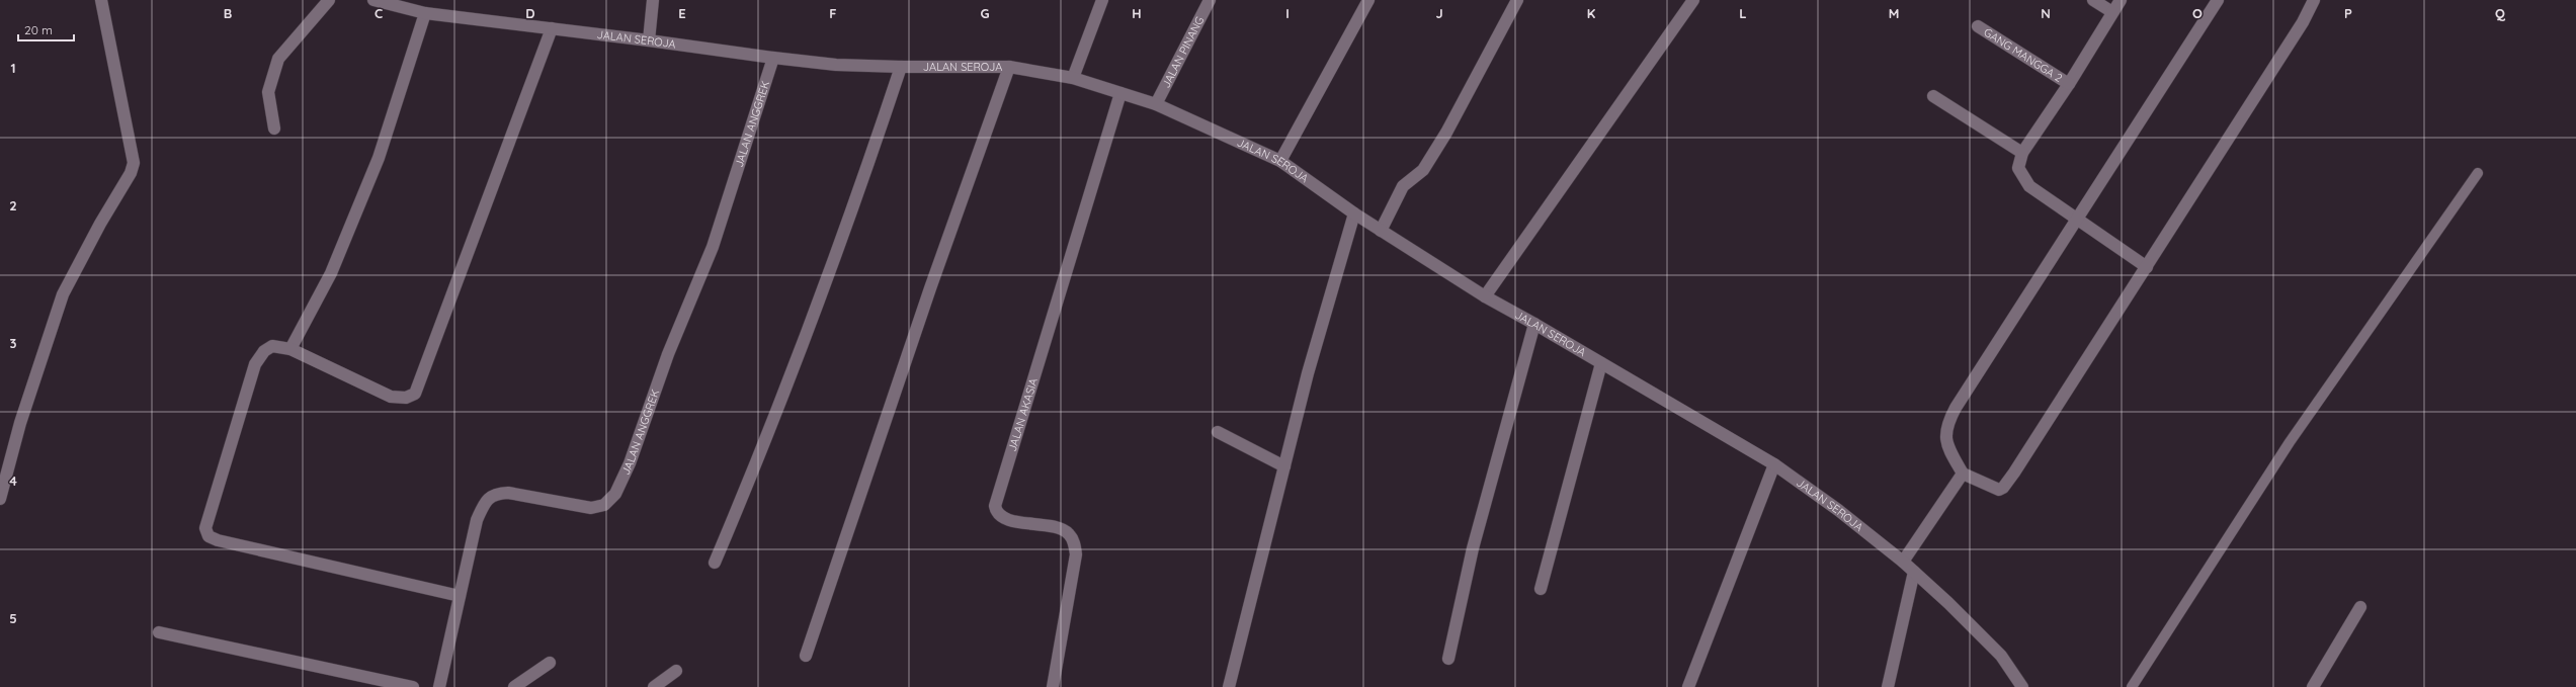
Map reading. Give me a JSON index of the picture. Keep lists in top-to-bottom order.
{
  "streets": {
    "street": [
      "JALAN SEROJA",
      "JALAN PINANG",
      "GANG MANGGA 2",
      "JALAN ANGGREK",
      "JALAN AKASIA"
    ]
  },
  "crossings": [
    ["JALAN SEROJA", "JALAN PINANG"],
    ["JALAN SEROJA", "JALAN ANGGREK"],
    ["JALAN SEROJA", "JALAN AKASIA"]
  ],
  "scale_bar": "20 m",
  "grid": {
    "columns": [
      "B",
      "C",
      "D",
      "E",
      "F",
      "G",
      "H",
      "I",
      "J",
      "K",
      "L",
      "M",
      "N",
      "O",
      "P",
      "Q"
    ],
    "rows": [
      "1",
      "2",
      "3",
      "4",
      "5"
    ]
  }
}
